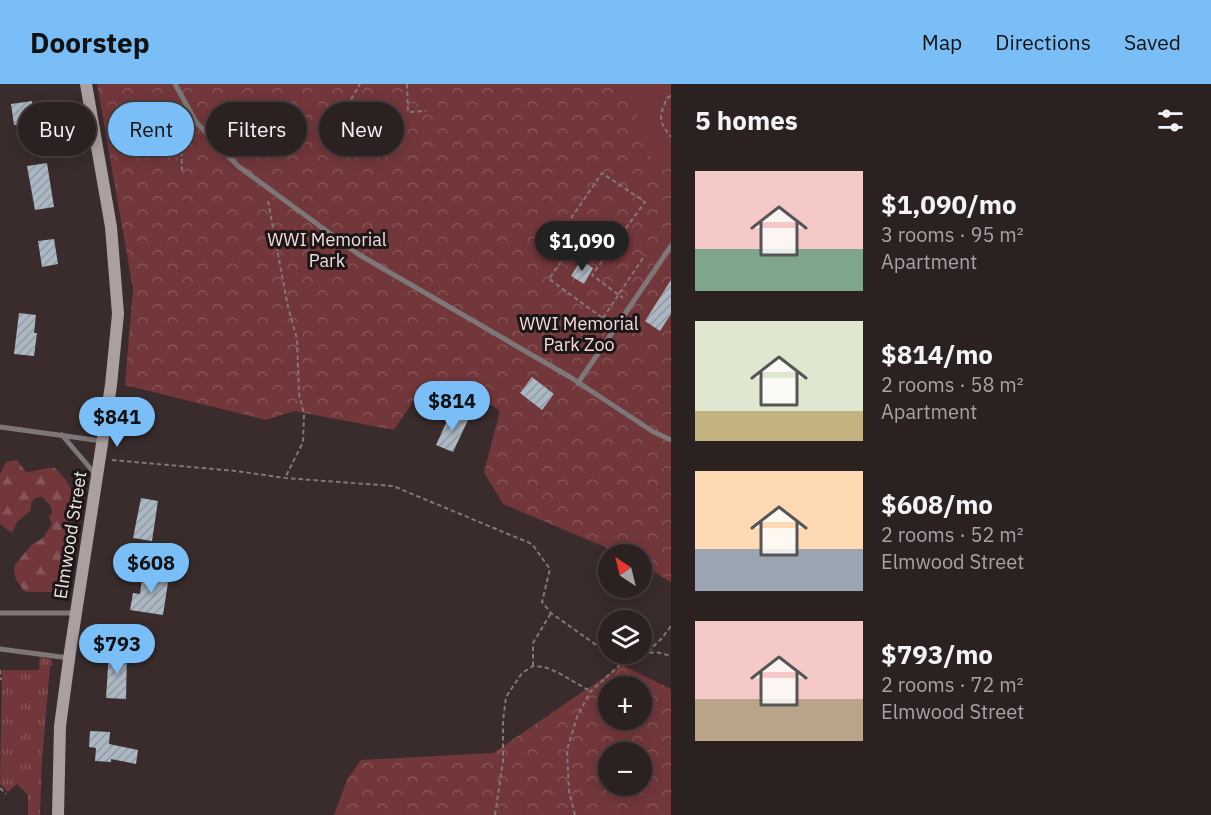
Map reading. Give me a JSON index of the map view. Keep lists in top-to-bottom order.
{
  "streets": {
    "main road": ["Elmwood Street"]
  },
  "parks": ["WWI Memorial Park", "WWI Memorial Park Zoo"],
  "north": "top left",
  "page": {
    "header": "Doorstep",
    "nav": ["Map", "Directions", "Saved"],
    "heading": "5 homes",
    "chip": [
      "Buy",
      "Rent",
      "Filters",
      "New"
    ],
    "list": [
      {
        "name": "$1,090/mo",
        "note": "3 rooms · 95 m² · Apartment"
      },
      {
        "name": "$814/mo",
        "note": "2 rooms · 58 m² · Apartment"
      },
      {
        "name": "$608/mo",
        "note": "2 rooms · 52 m² · Elmwood Street"
      },
      {
        "name": "$793/mo",
        "note": "2 rooms · 72 m² · Elmwood Street"
      }
    ],
    "price": [
      "$1,090",
      "$814",
      "$841",
      "$608",
      "$793"
    ],
    "map_buttons": ["+", "−"]
  }
}
